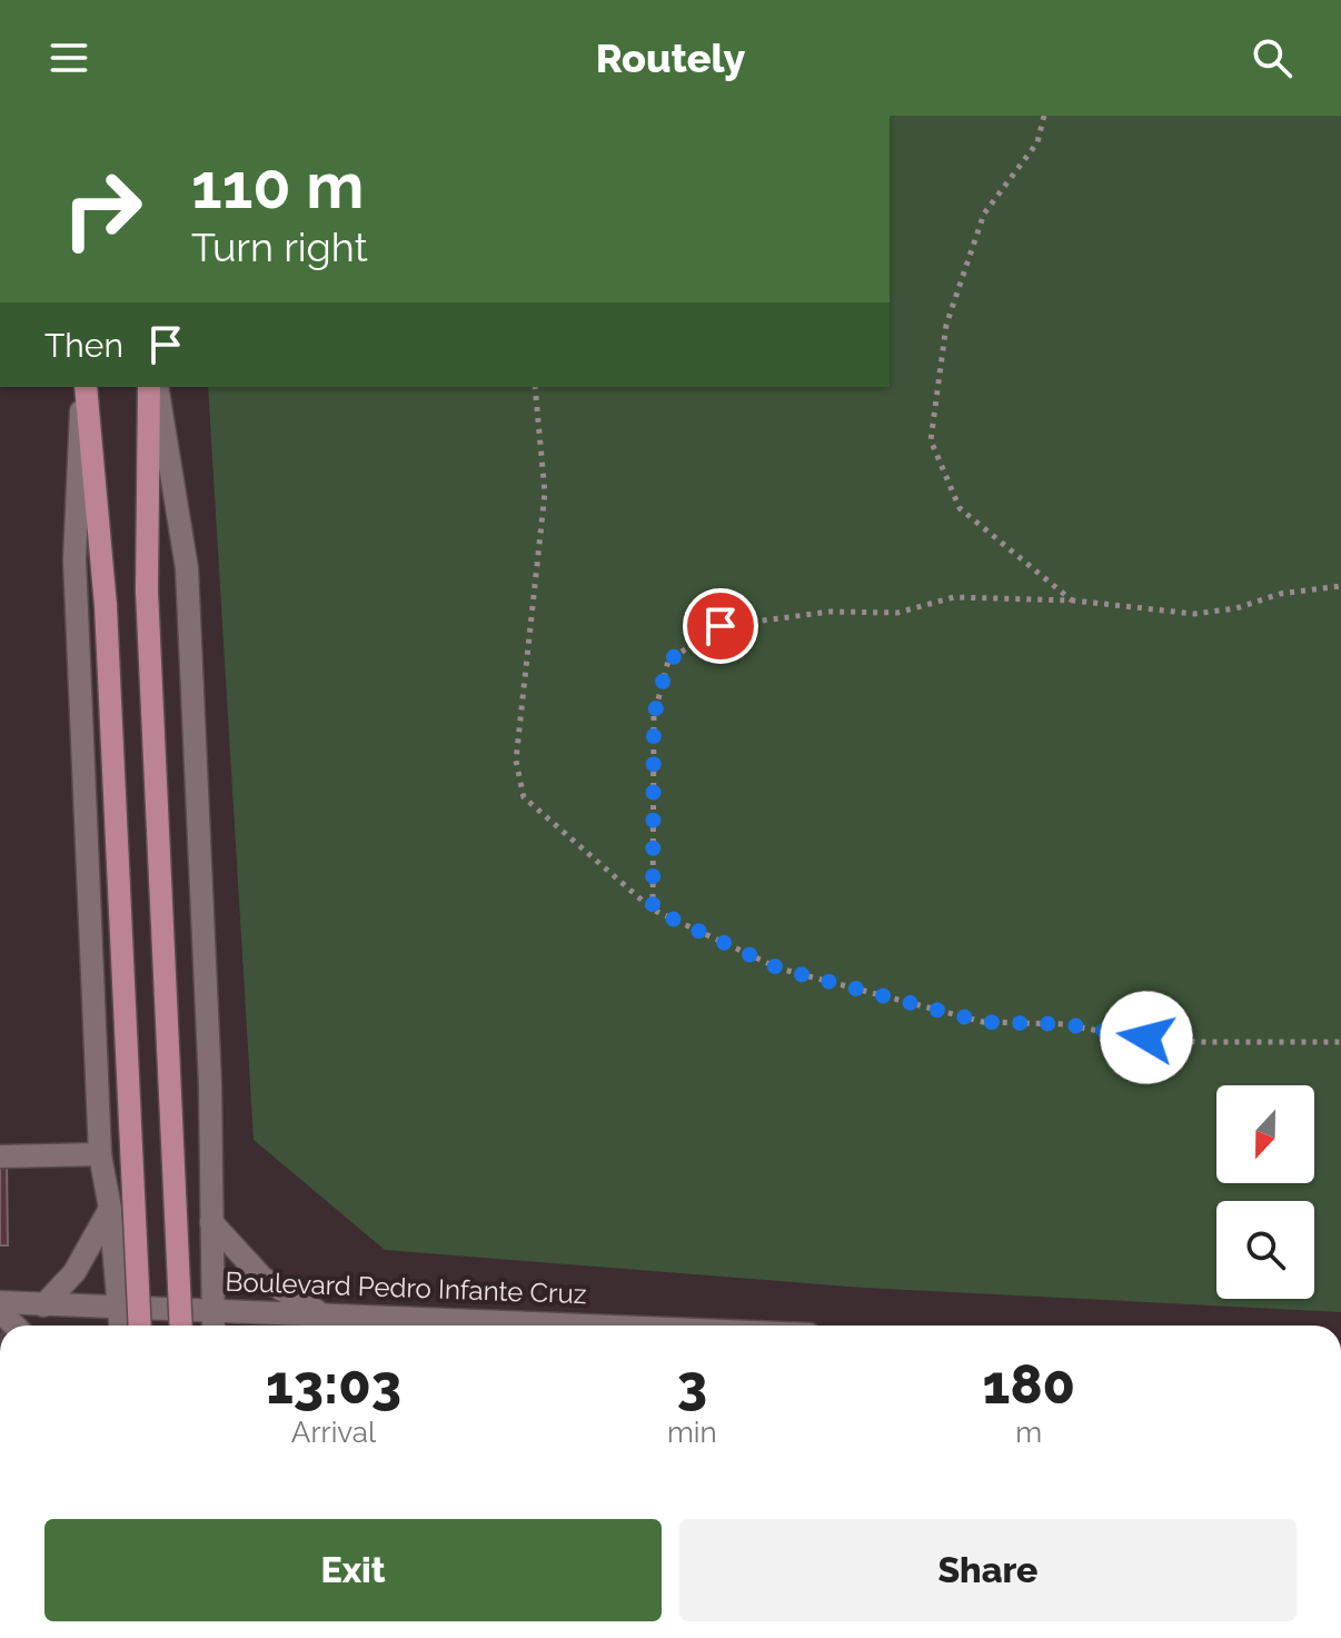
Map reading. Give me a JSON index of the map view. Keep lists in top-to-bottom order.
{
  "streets": {
    "street": ["Boulevard Pedro Infante Cruz"]
  },
  "north": "bottom",
  "page": {
    "header": "Routely",
    "turn": ["110 m", "Turn right"],
    "then": "Then",
    "eta": [
      "13:03",
      "Arrival",
      "3",
      "min",
      "180",
      "m"
    ],
    "buttons": ["Exit", "Share"]
  }
}
